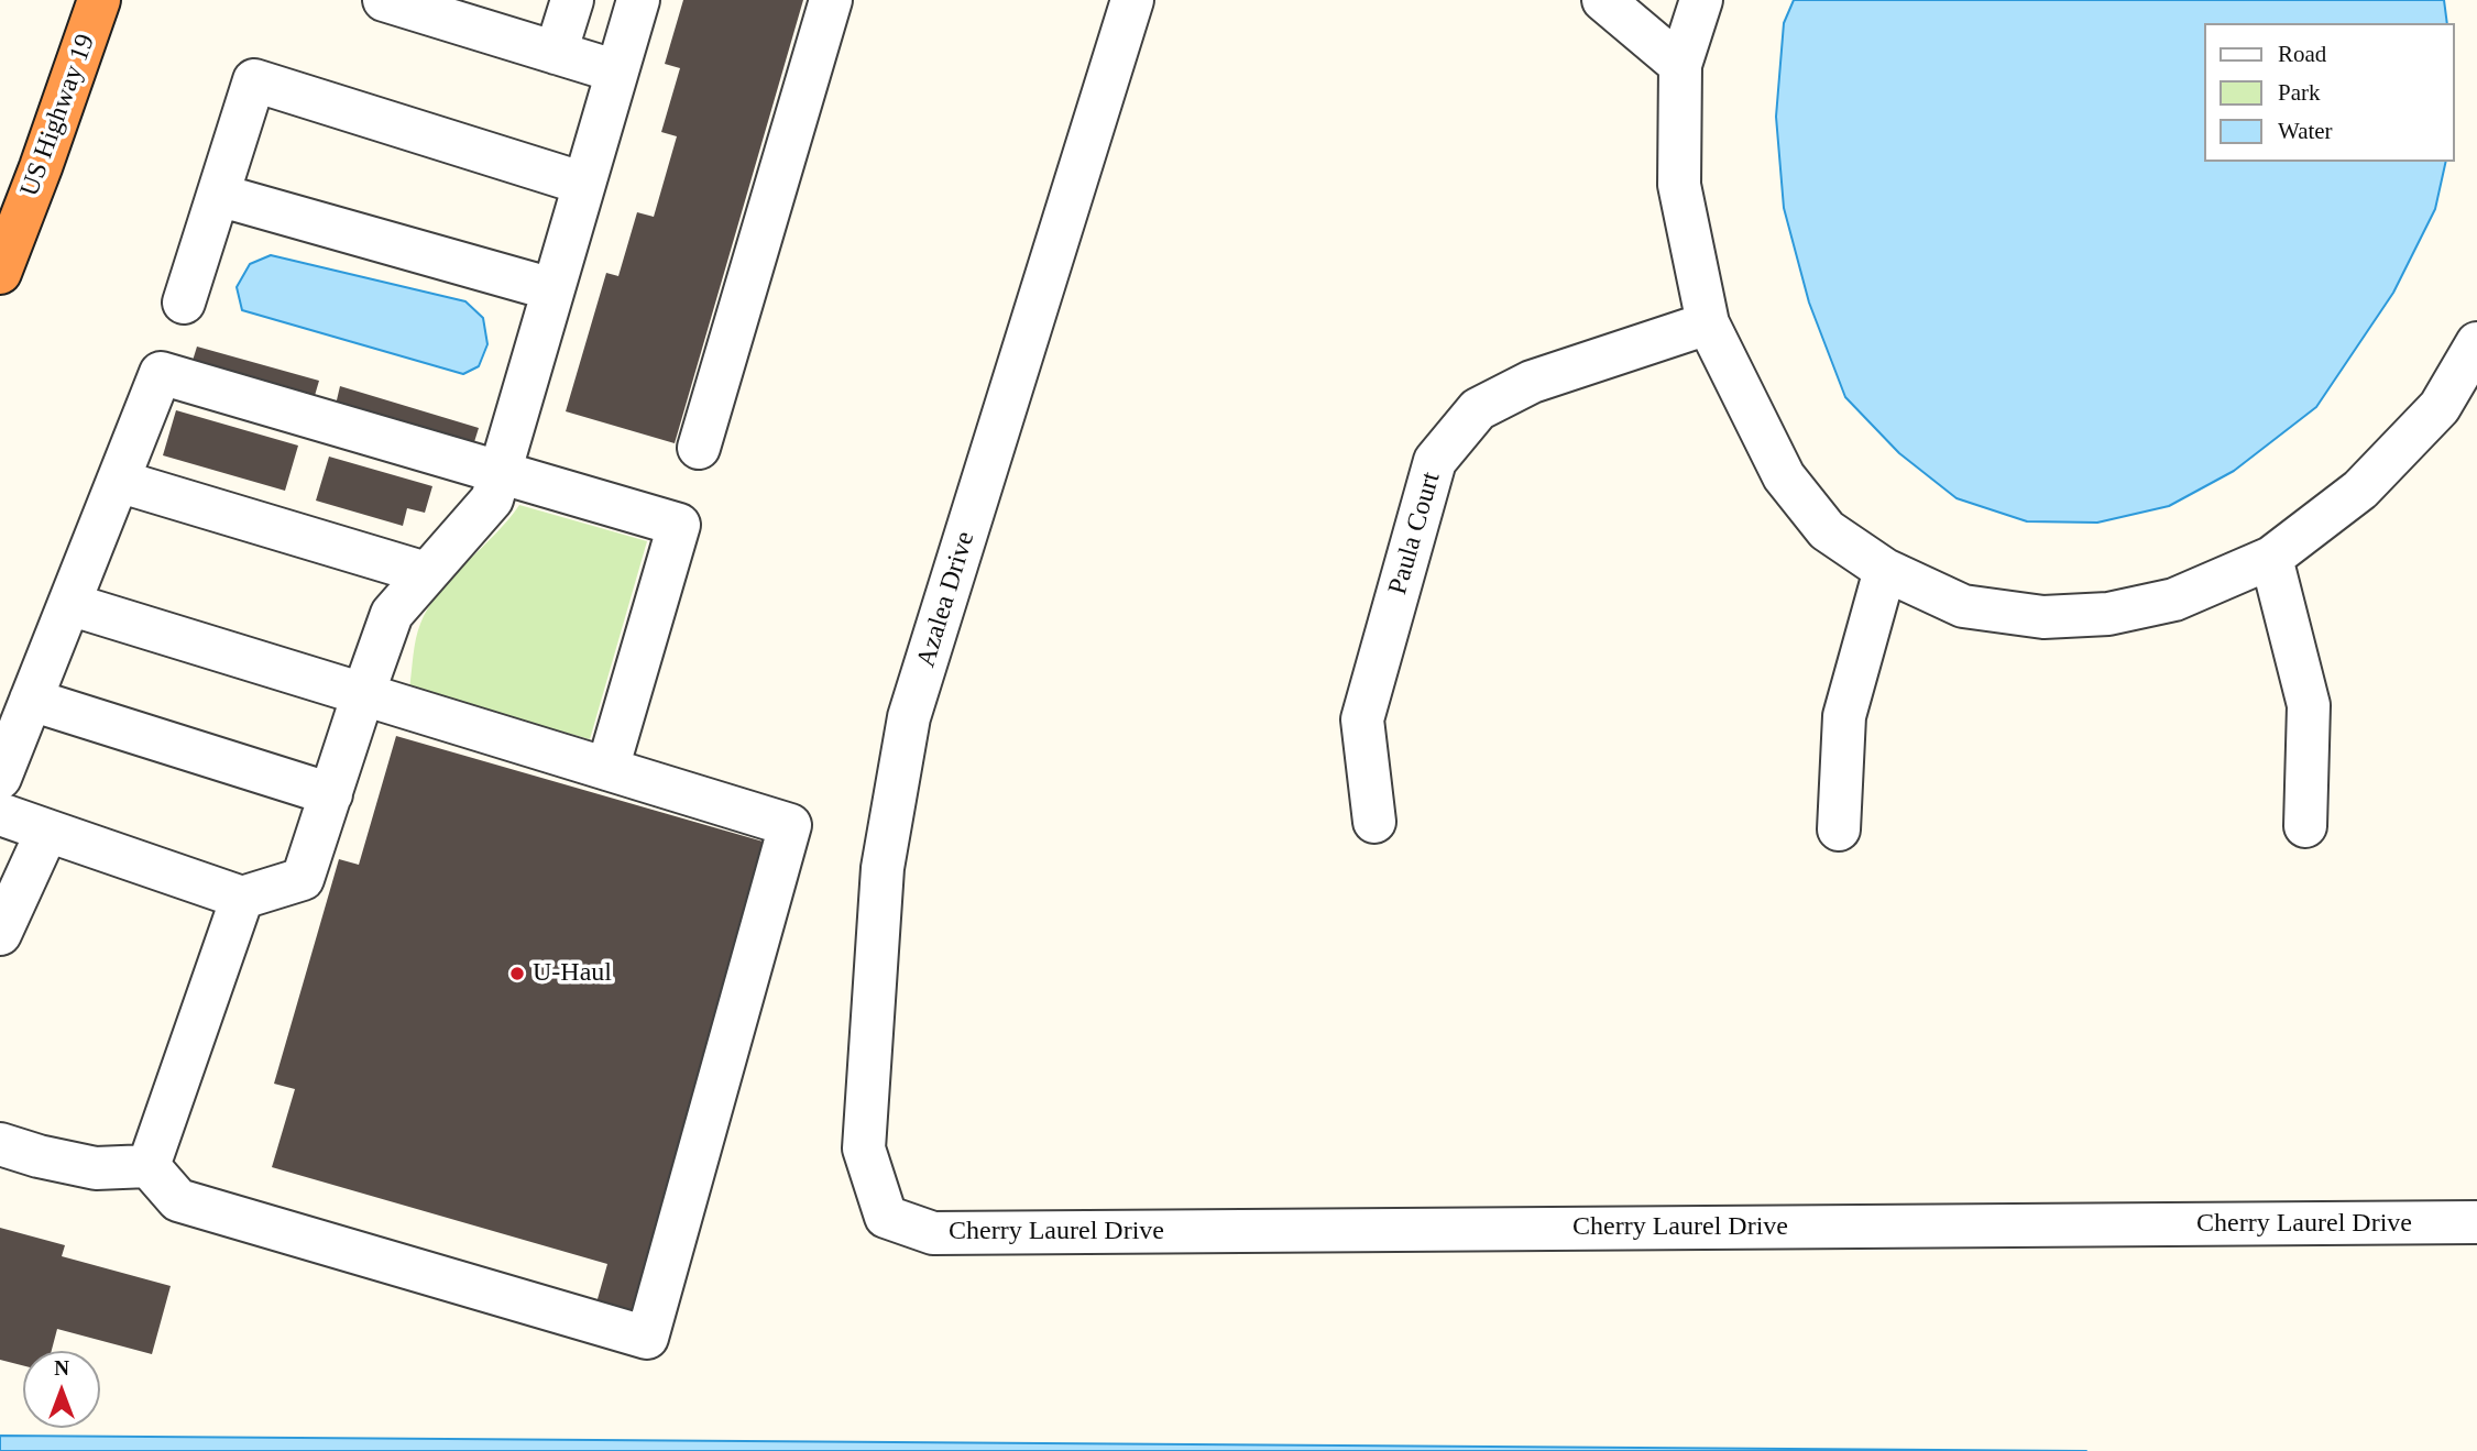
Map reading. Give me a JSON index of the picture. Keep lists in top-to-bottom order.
{
  "streets": {
    "highway": ["US Highway 19"],
    "street": ["Paula Court", "Azalea Drive", "Cherry Laurel Drive"]
  },
  "crossings": [
    ["Azalea Drive", "Cherry Laurel Drive"]
  ],
  "places": ["U-Haul"],
  "legend": ["Road", "Park", "Water"],
  "north": "top"
}
